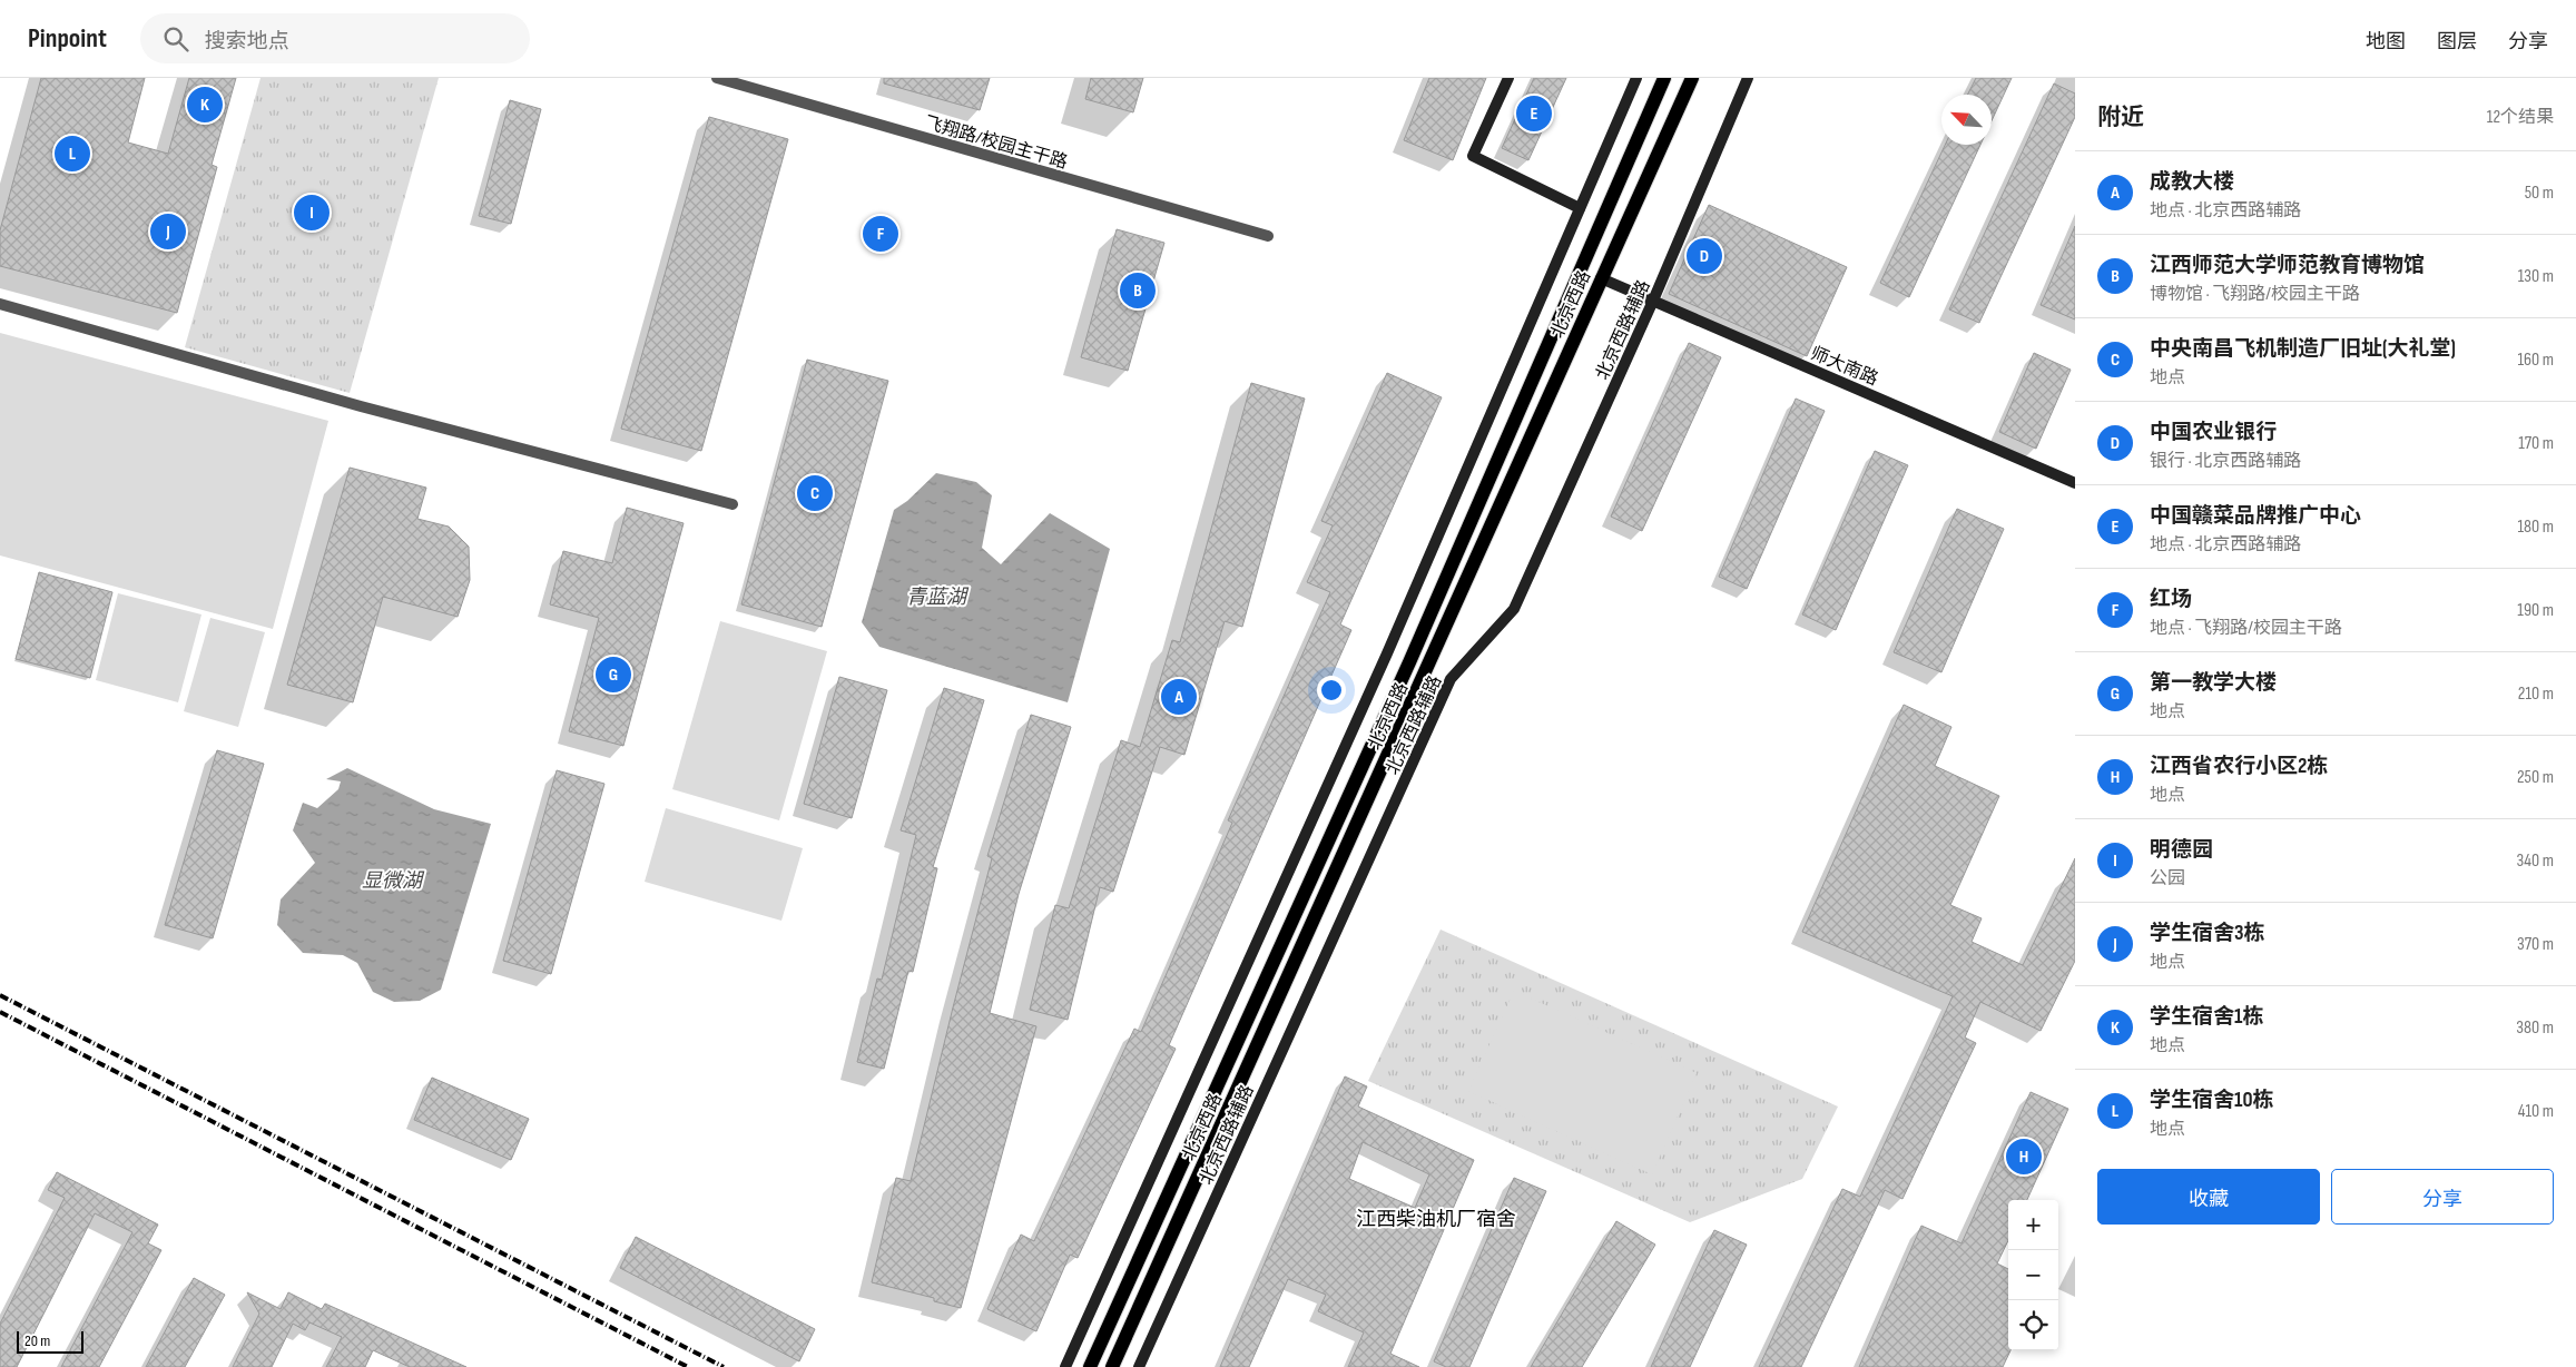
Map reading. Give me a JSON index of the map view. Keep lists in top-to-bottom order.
{
  "streets": {
    "main road": ["北京西路", "北京西路辅路", "师大南路"],
    "street": ["飞翔路/校园主干路"]
  },
  "crossings": [
    ["北京西路", "师大南路"],
    ["北京西路辅路", "师大南路"]
  ],
  "districts": ["江西柴油机厂宿舍"],
  "water": ["青蓝湖", "显微湖"],
  "scale_bar": "20 m",
  "north": "top left",
  "page": {
    "header": "Pinpoint",
    "search": "搜索地点",
    "nav": ["地图", "图层", "分享"],
    "heading": ["附近", "12个结果"],
    "pins": [
      "K",
      "E",
      "L",
      "I",
      "J",
      "F",
      "D",
      "B",
      "C",
      "G",
      "A",
      "H"
    ],
    "list": [
      {
        "mark": "A",
        "name": "成教大楼",
        "note": "地点 · 北京西路辅路",
        "value": "50 m"
      },
      {
        "mark": "B",
        "name": "江西师范大学师范教育博物馆",
        "note": "博物馆 · 飞翔路/校园主干路",
        "value": "130 m"
      },
      {
        "mark": "C",
        "name": "中央南昌飞机制造厂旧址(大礼堂)",
        "note": "地点",
        "value": "160 m"
      },
      {
        "mark": "D",
        "name": "中国农业银行",
        "note": "银行 · 北京西路辅路",
        "value": "170 m"
      },
      {
        "mark": "E",
        "name": "中国赣菜品牌推广中心",
        "note": "地点 · 北京西路辅路",
        "value": "180 m"
      },
      {
        "mark": "F",
        "name": "红场",
        "note": "地点 · 飞翔路/校园主干路",
        "value": "190 m"
      },
      {
        "mark": "G",
        "name": "第一教学大楼",
        "note": "地点",
        "value": "210 m"
      },
      {
        "mark": "H",
        "name": "江西省农行小区2栋",
        "note": "地点",
        "value": "250 m"
      },
      {
        "mark": "I",
        "name": "明德园",
        "note": "公园",
        "value": "340 m"
      },
      {
        "mark": "J",
        "name": "学生宿舍3栋",
        "note": "地点",
        "value": "370 m"
      },
      {
        "mark": "K",
        "name": "学生宿舍1栋",
        "note": "地点",
        "value": "380 m"
      },
      {
        "mark": "L",
        "name": "学生宿舍10栋",
        "note": "地点",
        "value": "410 m"
      }
    ],
    "buttons": ["收藏", "分享"],
    "map_buttons": ["+", "−"],
    "scale": "20 m"
  }
}
